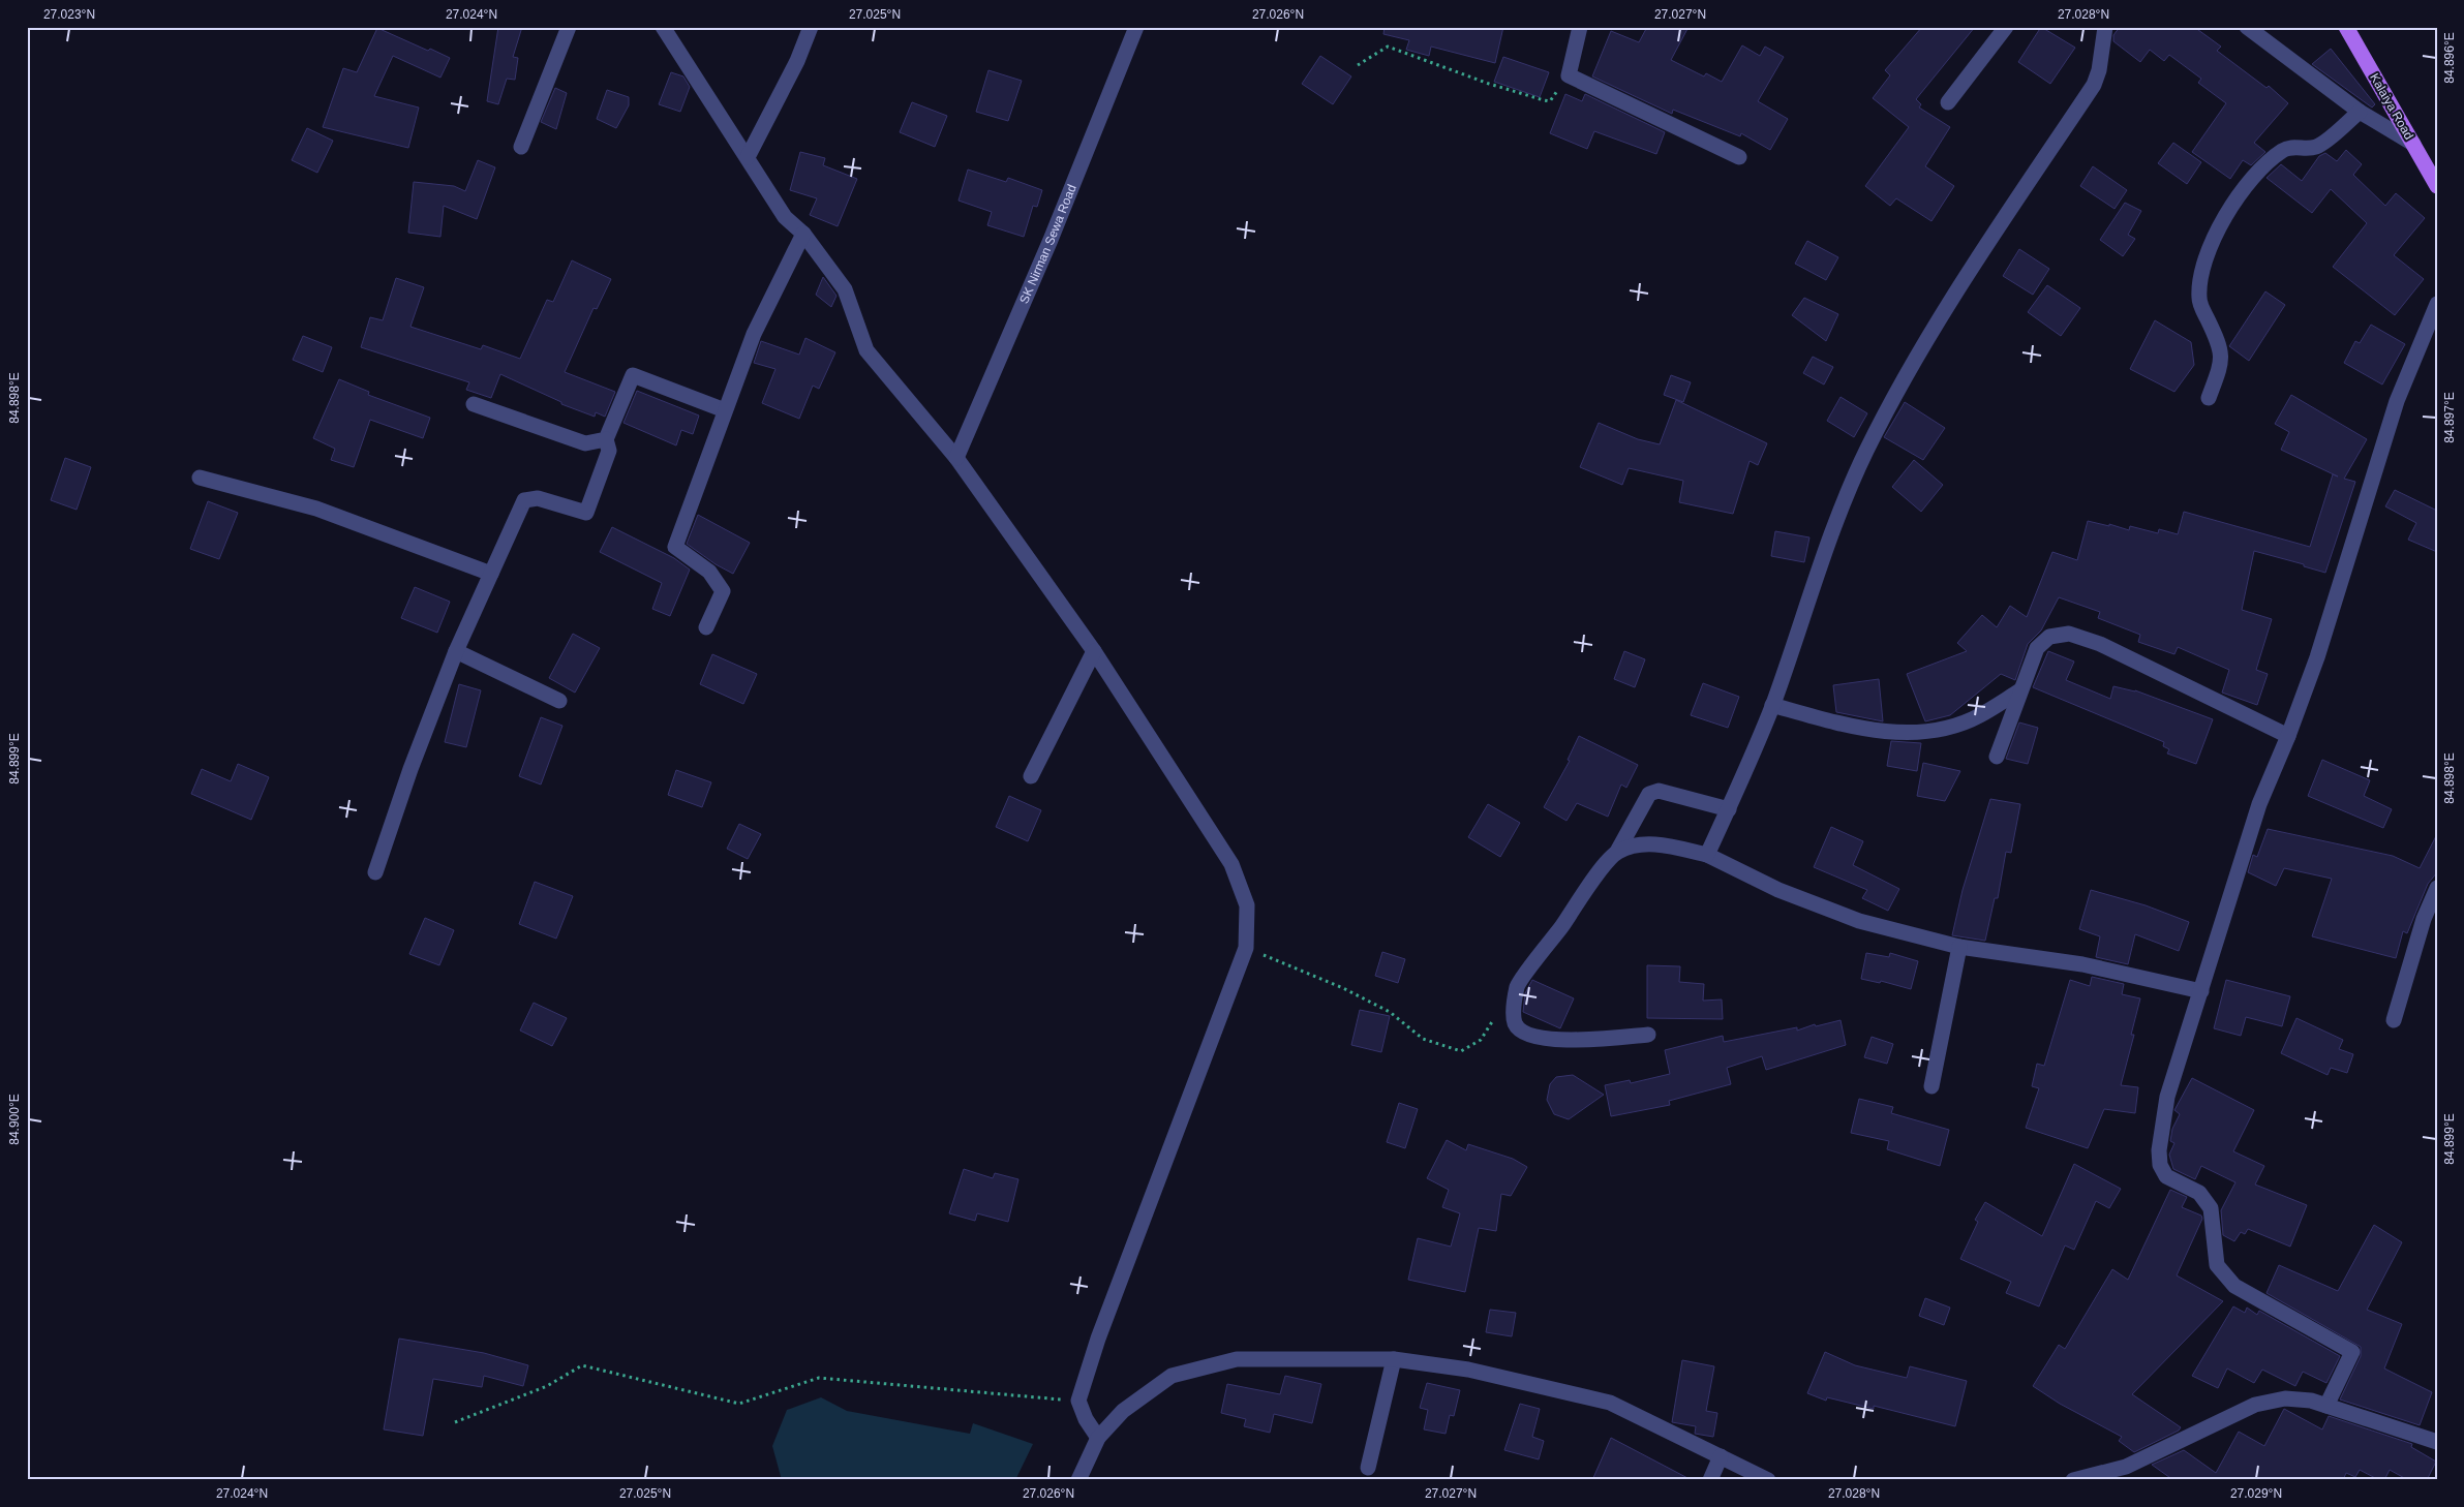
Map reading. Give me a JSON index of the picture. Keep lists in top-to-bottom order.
{
  "streets": {
    "main road": ["Kalaiya Road"],
    "street": ["SK Nirman Sewa Road"]
  },
  "coordinates": [
    "27.023°N",
    "27.024°N",
    "27.025°N",
    "27.026°N",
    "27.027°N",
    "27.028°N",
    "84.896°E",
    "84.898°E",
    "84.897°E",
    "84.899°E",
    "84.900°E",
    "27.029°N"
  ]
}
